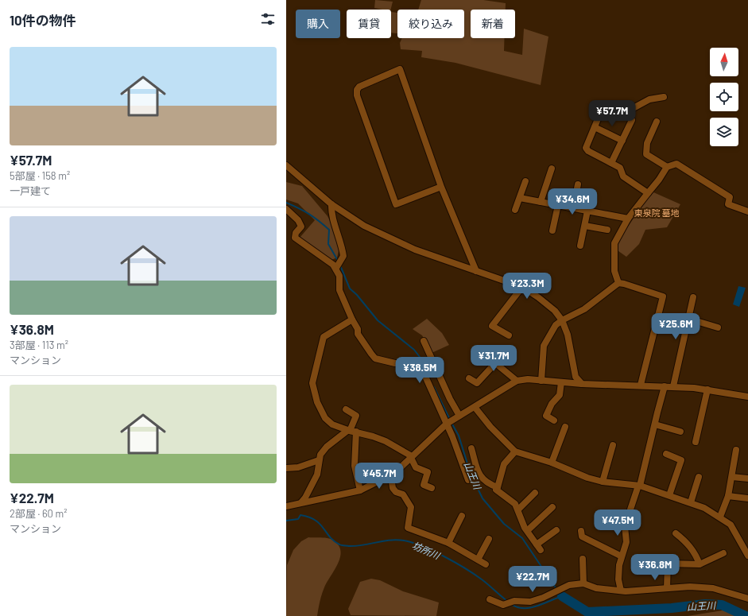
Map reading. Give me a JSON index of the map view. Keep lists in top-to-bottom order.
{
  "water": ["山王川", "坊所川"],
  "parks": ["東泉院 墓地"],
  "north": "top",
  "page": {
    "heading": "10件の物件",
    "chip": [
      "購入",
      "賃貸",
      "絞り込み",
      "新着"
    ],
    "list": [
      {
        "name": "¥57.7M",
        "note": "5部屋 · 158 m² · 一戸建て"
      },
      {
        "name": "¥36.8M",
        "note": "3部屋 · 113 m² · マンション"
      },
      {
        "name": "¥22.7M",
        "note": "2部屋 · 60 m² · マンション"
      }
    ],
    "price": [
      "¥57.7M",
      "¥34.6M",
      "¥23.3M",
      "¥25.6M",
      "¥31.7M",
      "¥38.5M",
      "¥45.7M",
      "¥47.5M",
      "¥36.8M",
      "¥22.7M"
    ]
  }
}
